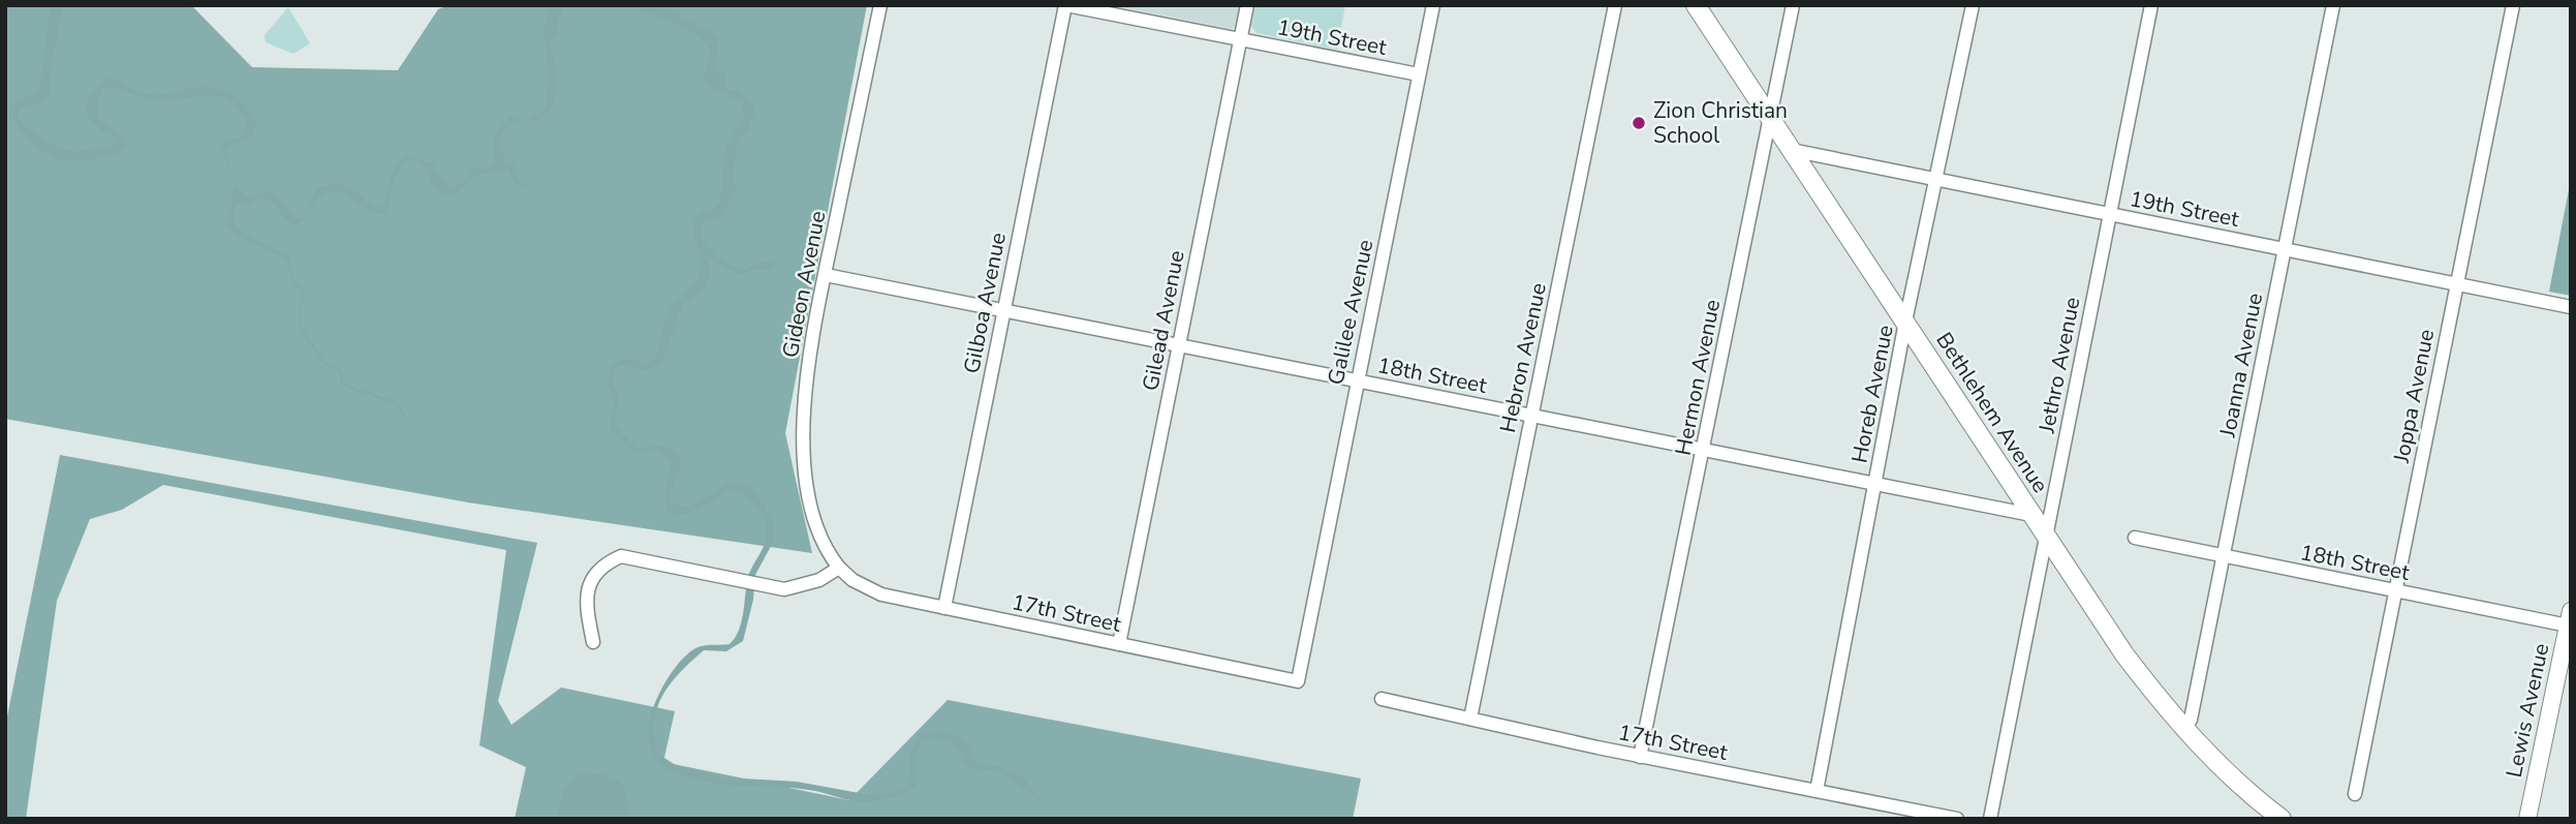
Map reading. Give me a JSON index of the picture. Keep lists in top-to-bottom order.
{
  "streets": {
    "main road": ["Bethlehem Avenue", "Lewis Avenue"],
    "street": [
      "19th Street",
      "Gideon Avenue",
      "Gilboa Avenue",
      "Galilee Avenue",
      "Gilead Avenue",
      "Hebron Avenue",
      "Jethro Avenue",
      "Joanna Avenue",
      "18th Street",
      "Hermon Avenue",
      "Horeb Avenue",
      "Joppa Avenue",
      "17th Street"
    ]
  },
  "crossings": [
    ["19th Street", "Gilboa Avenue"],
    ["19th Street", "Galilee Avenue"],
    ["19th Street", "Gilead Avenue"],
    ["19th Street", "Jethro Avenue"],
    ["19th Street", "Joanna Avenue"],
    ["19th Street", "Horeb Avenue"],
    ["19th Street", "Joppa Avenue"],
    ["19th Street", "Bethlehem Avenue"],
    ["Gideon Avenue", "18th Street"],
    ["Gideon Avenue", "17th Street"],
    ["Gilboa Avenue", "18th Street"],
    ["Gilboa Avenue", "17th Street"],
    ["Galilee Avenue", "18th Street"],
    ["Galilee Avenue", "17th Street"],
    ["Gilead Avenue", "18th Street"],
    ["Gilead Avenue", "17th Street"],
    ["Hebron Avenue", "18th Street"],
    ["Hebron Avenue", "17th Street"],
    ["Jethro Avenue", "Bethlehem Avenue"],
    ["Joanna Avenue", "18th Street"],
    ["Joanna Avenue", "Bethlehem Avenue"],
    ["18th Street", "Hermon Avenue"],
    ["18th Street", "Horeb Avenue"],
    ["18th Street", "Joppa Avenue"],
    ["18th Street", "Bethlehem Avenue"],
    ["18th Street", "Lewis Avenue"],
    ["Hermon Avenue", "Bethlehem Avenue"],
    ["Hermon Avenue", "17th Street"],
    ["Horeb Avenue", "Bethlehem Avenue"],
    ["Horeb Avenue", "17th Street"]
  ],
  "places": ["Zion Christian School"]
}
